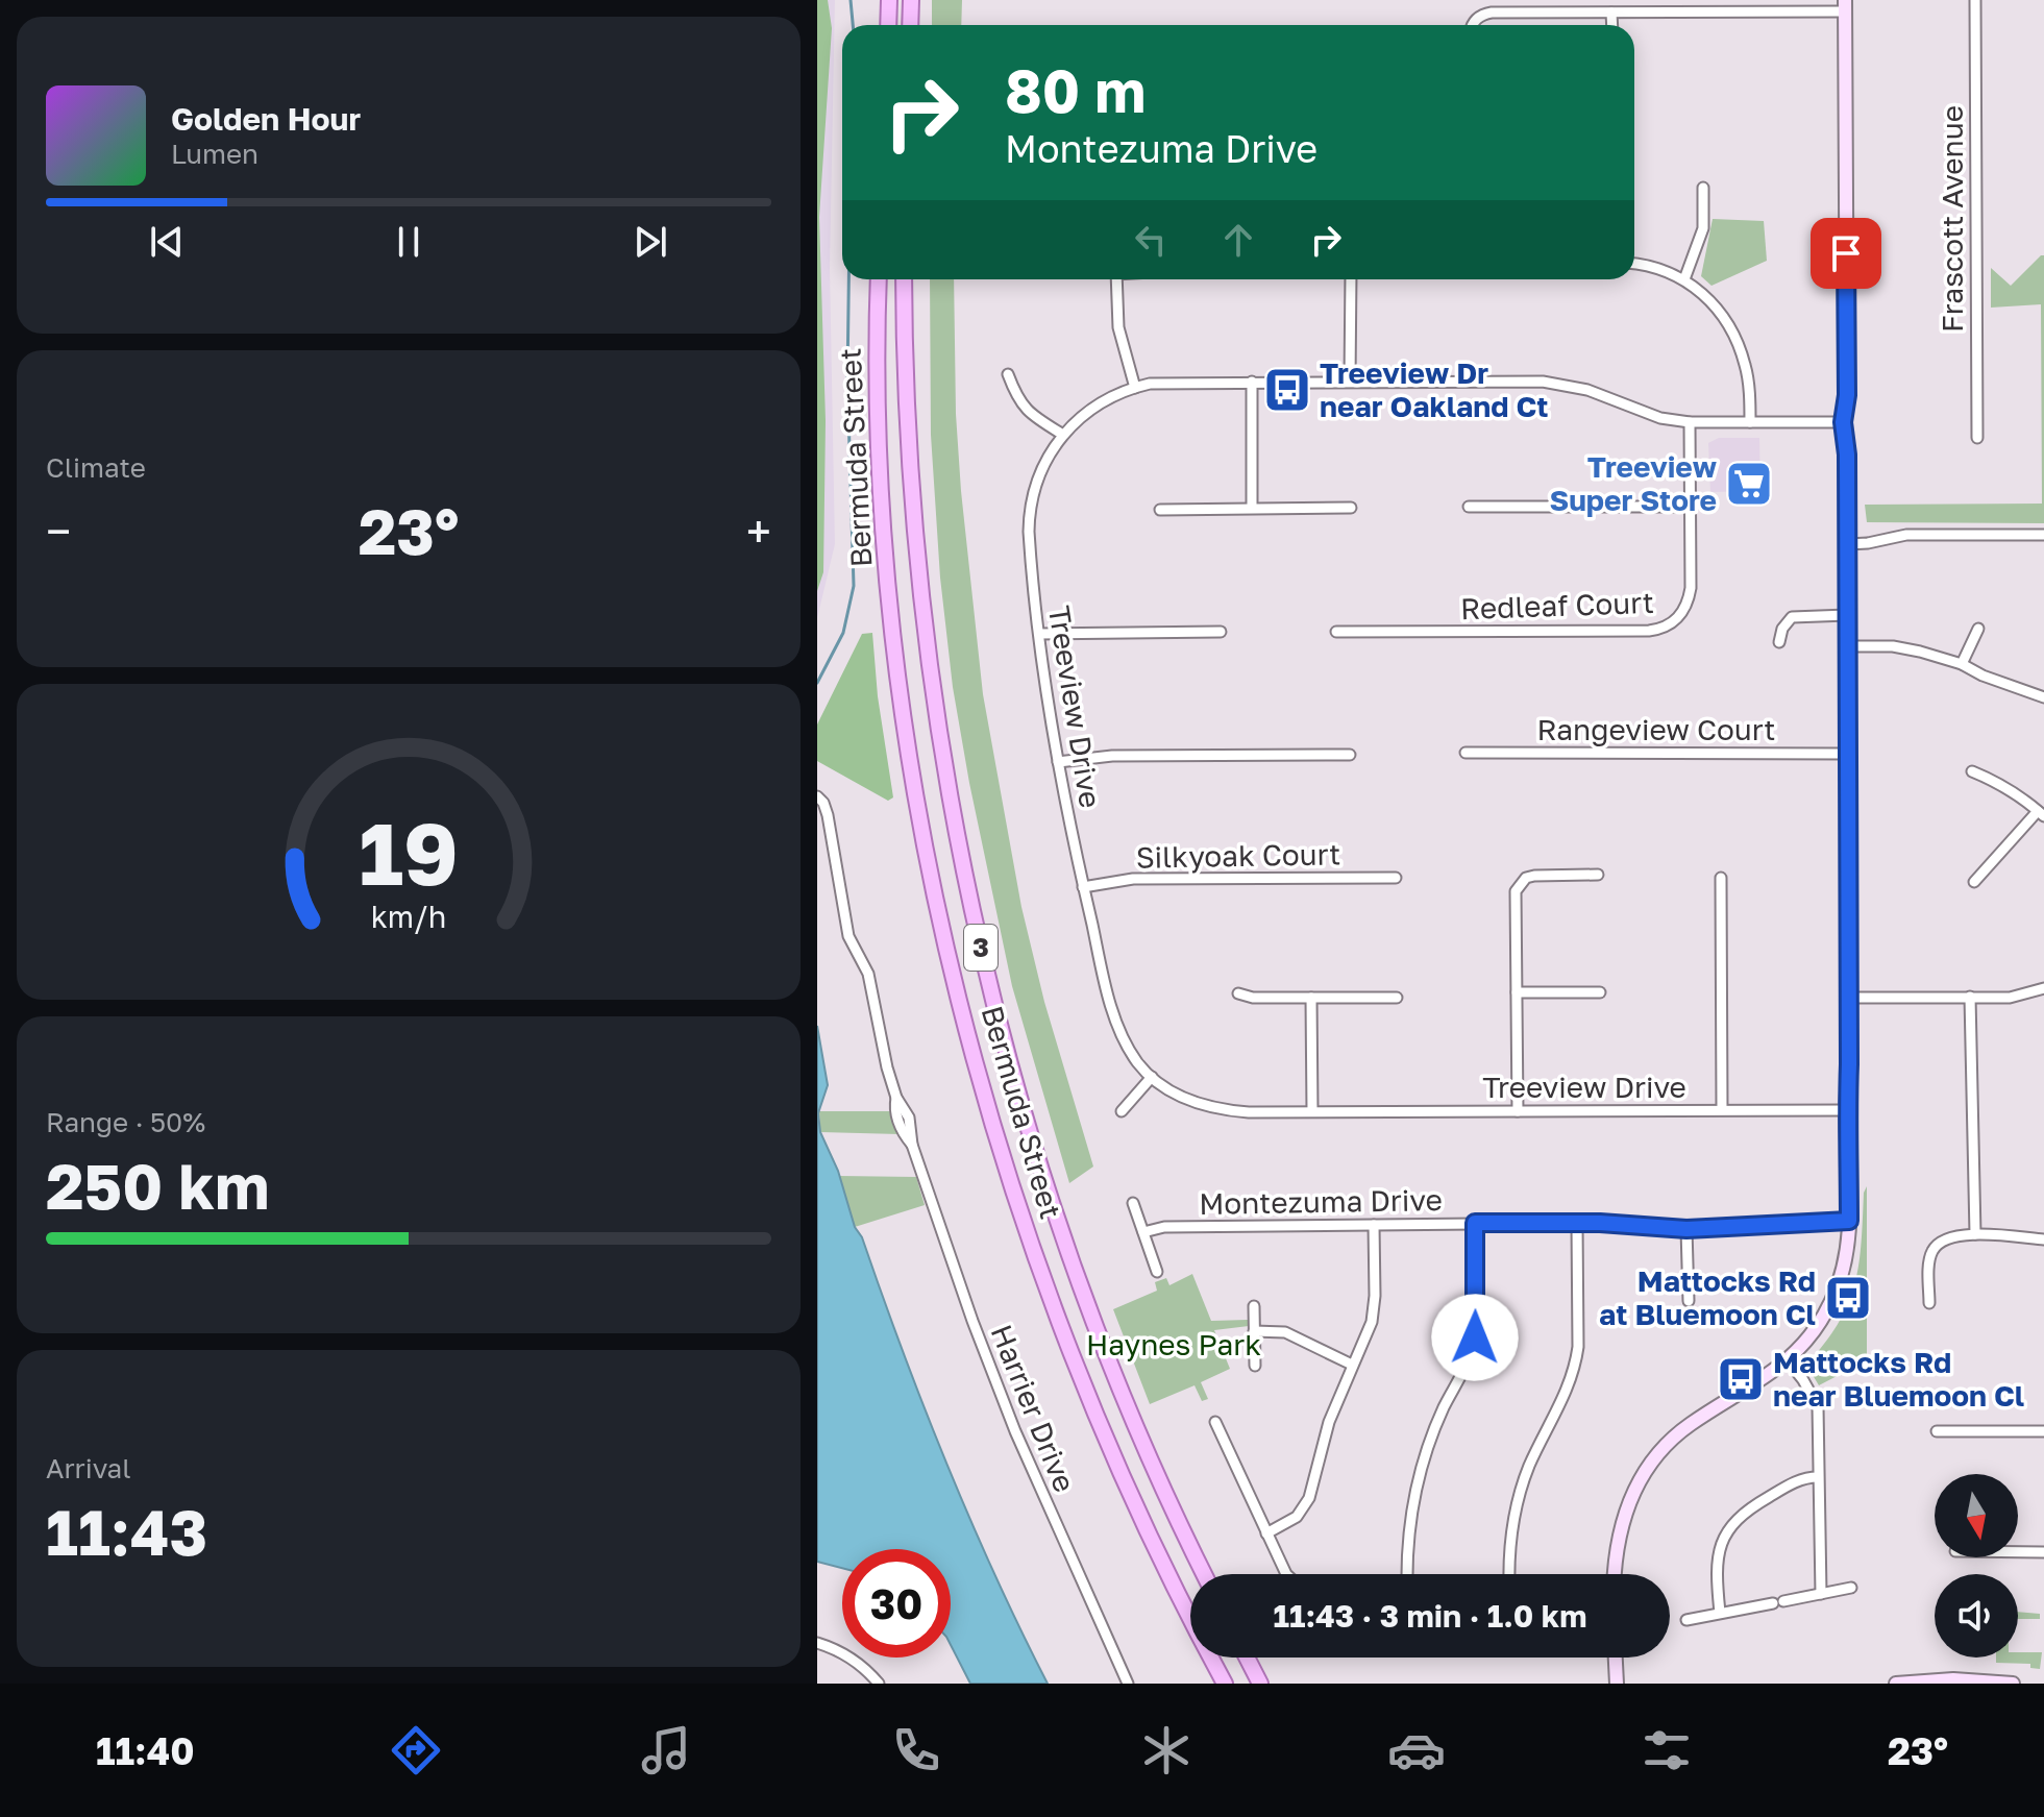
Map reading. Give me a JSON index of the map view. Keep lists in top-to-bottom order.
{
  "streets": {
    "main road": ["Bermuda Street", "3"],
    "street": [
      "Frascott Avenue",
      "Redleaf Court",
      "Treeview Drive",
      "Rangeview Court",
      "Silkyoak Court",
      "Montezuma Drive",
      "Harrier Drive"
    ]
  },
  "crossings": [
    ["Redleaf Court", "Treeview Drive"],
    ["Treeview Drive", "Silkyoak Court"]
  ],
  "parks": ["Haynes Park"],
  "places": {
    "bus stop": ["Treeview Dr near Oakland Ct", "Mattocks Rd at Bluemoon Cl", "Mattocks Rd near Bluemoon Cl"],
    "supermarket": ["Treeview Super Store"]
  },
  "north": "bottom",
  "page": {
    "turn": ["80 m", "Montezuma Drive"],
    "song": ["Golden Hour", "Lumen"],
    "tile": [
      "Climate",
      ["Range · 50%", "250 km"],
      ["Arrival", "11:43"]
    ],
    "heat": ["−", "23°", "+"],
    "limit": "30",
    "trip": "11:43 · 3 min · 1.0 km",
    "tabs": ["11:40", "23°"],
    "gauge": ["19", "km/h"]
  }
}
